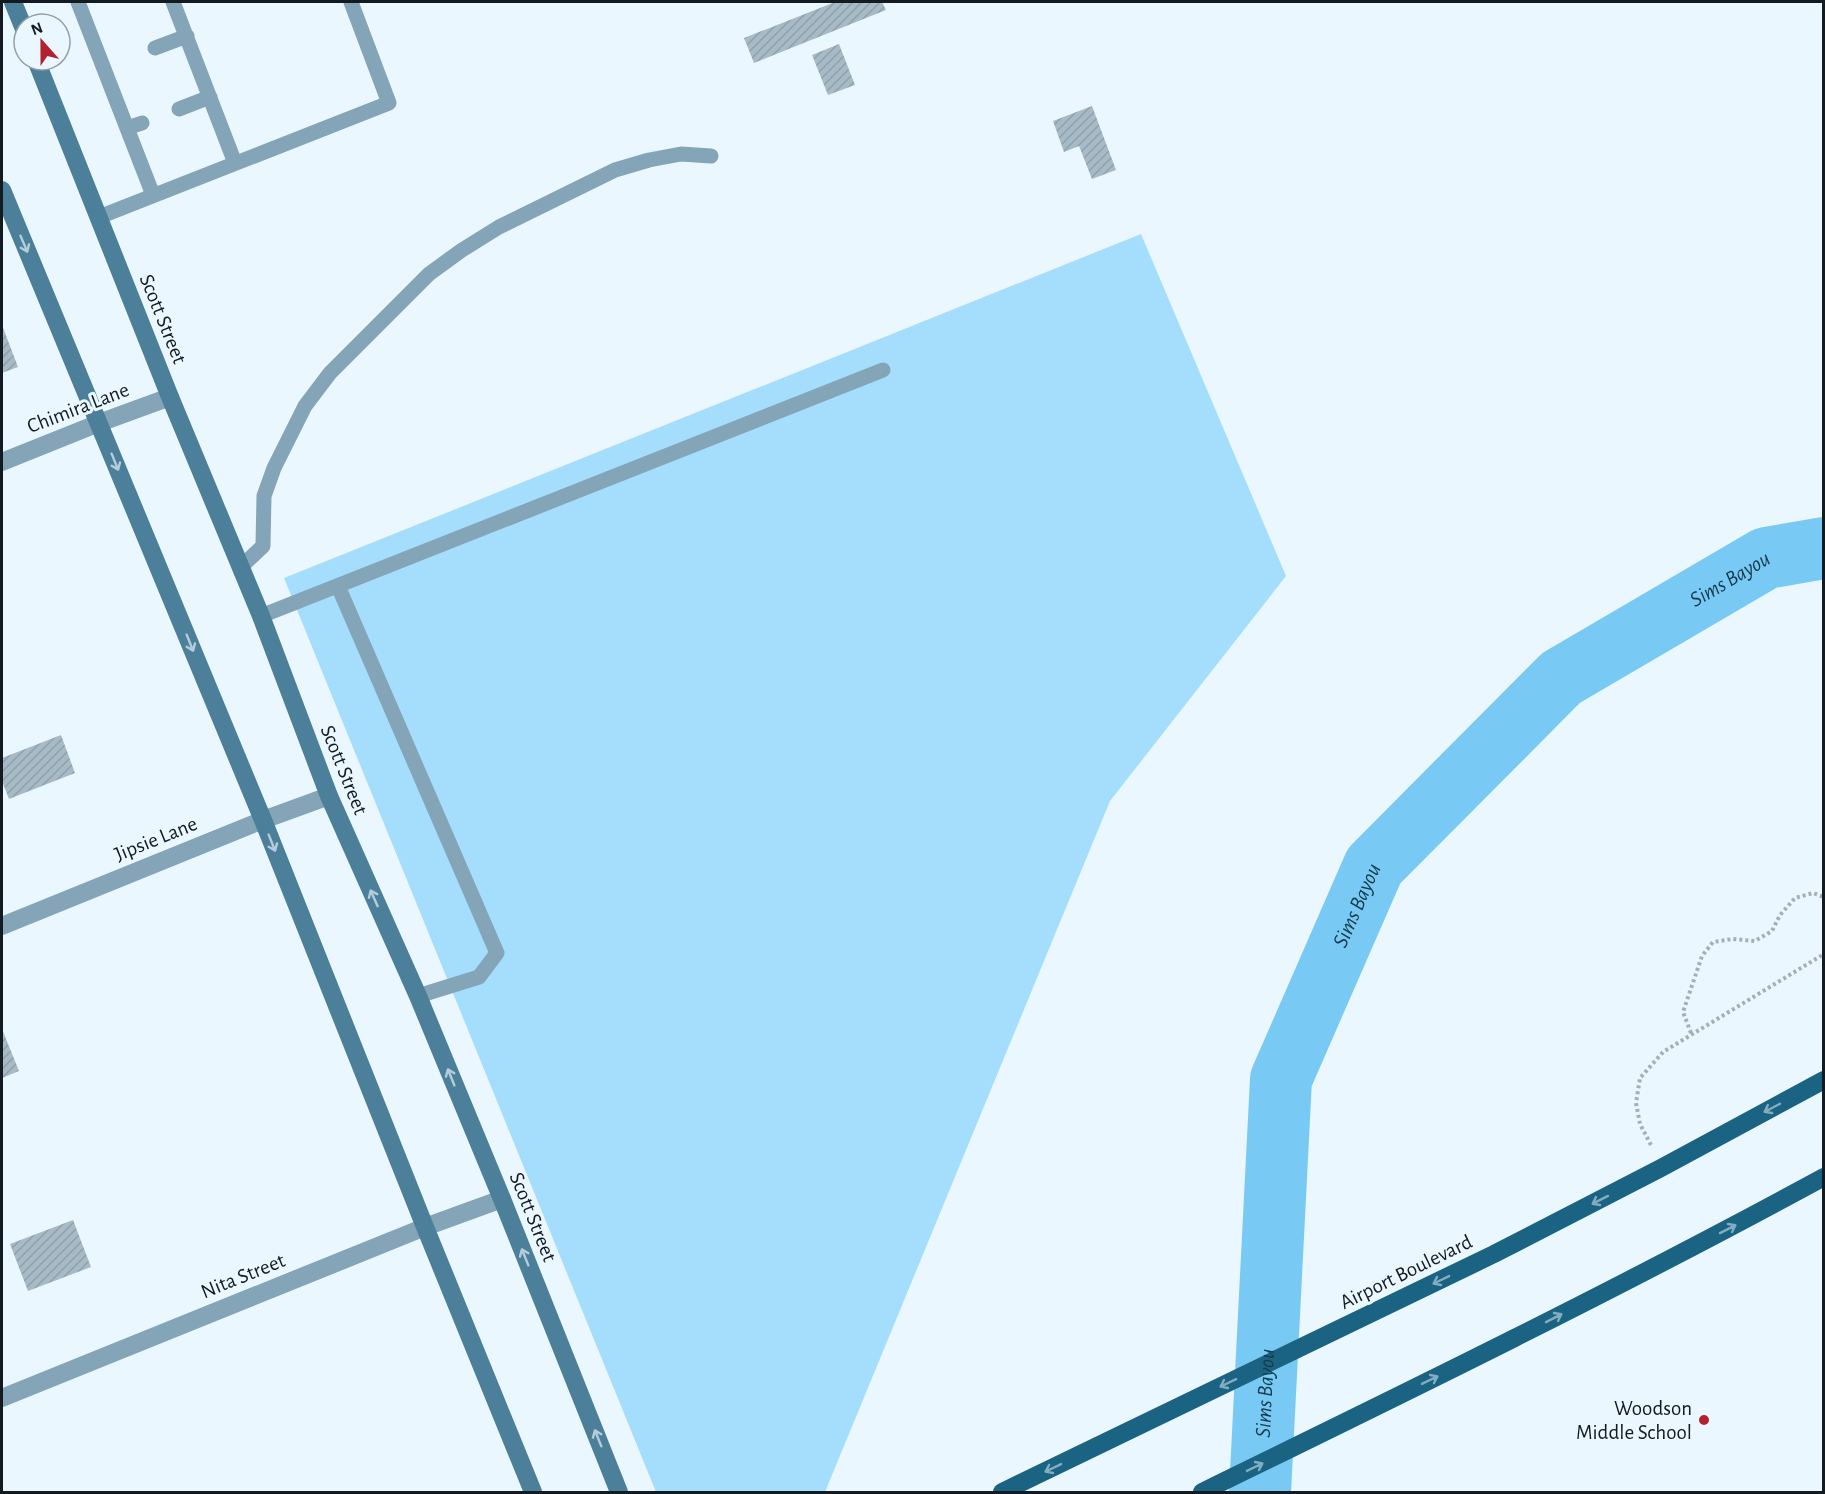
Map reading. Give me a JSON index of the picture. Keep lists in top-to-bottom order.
{
  "streets": {
    "main road": ["Scott Street", "Airport Boulevard"],
    "street": ["Chimira Lane", "Jipsie Lane", "Nita Street"]
  },
  "crossings": [
    ["Scott Street", "Chimira Lane"],
    ["Scott Street", "Jipsie Lane"],
    ["Scott Street", "Nita Street"]
  ],
  "water": ["Sims Bayou"],
  "places": ["Woodson Middle School"],
  "north": "top"
}
